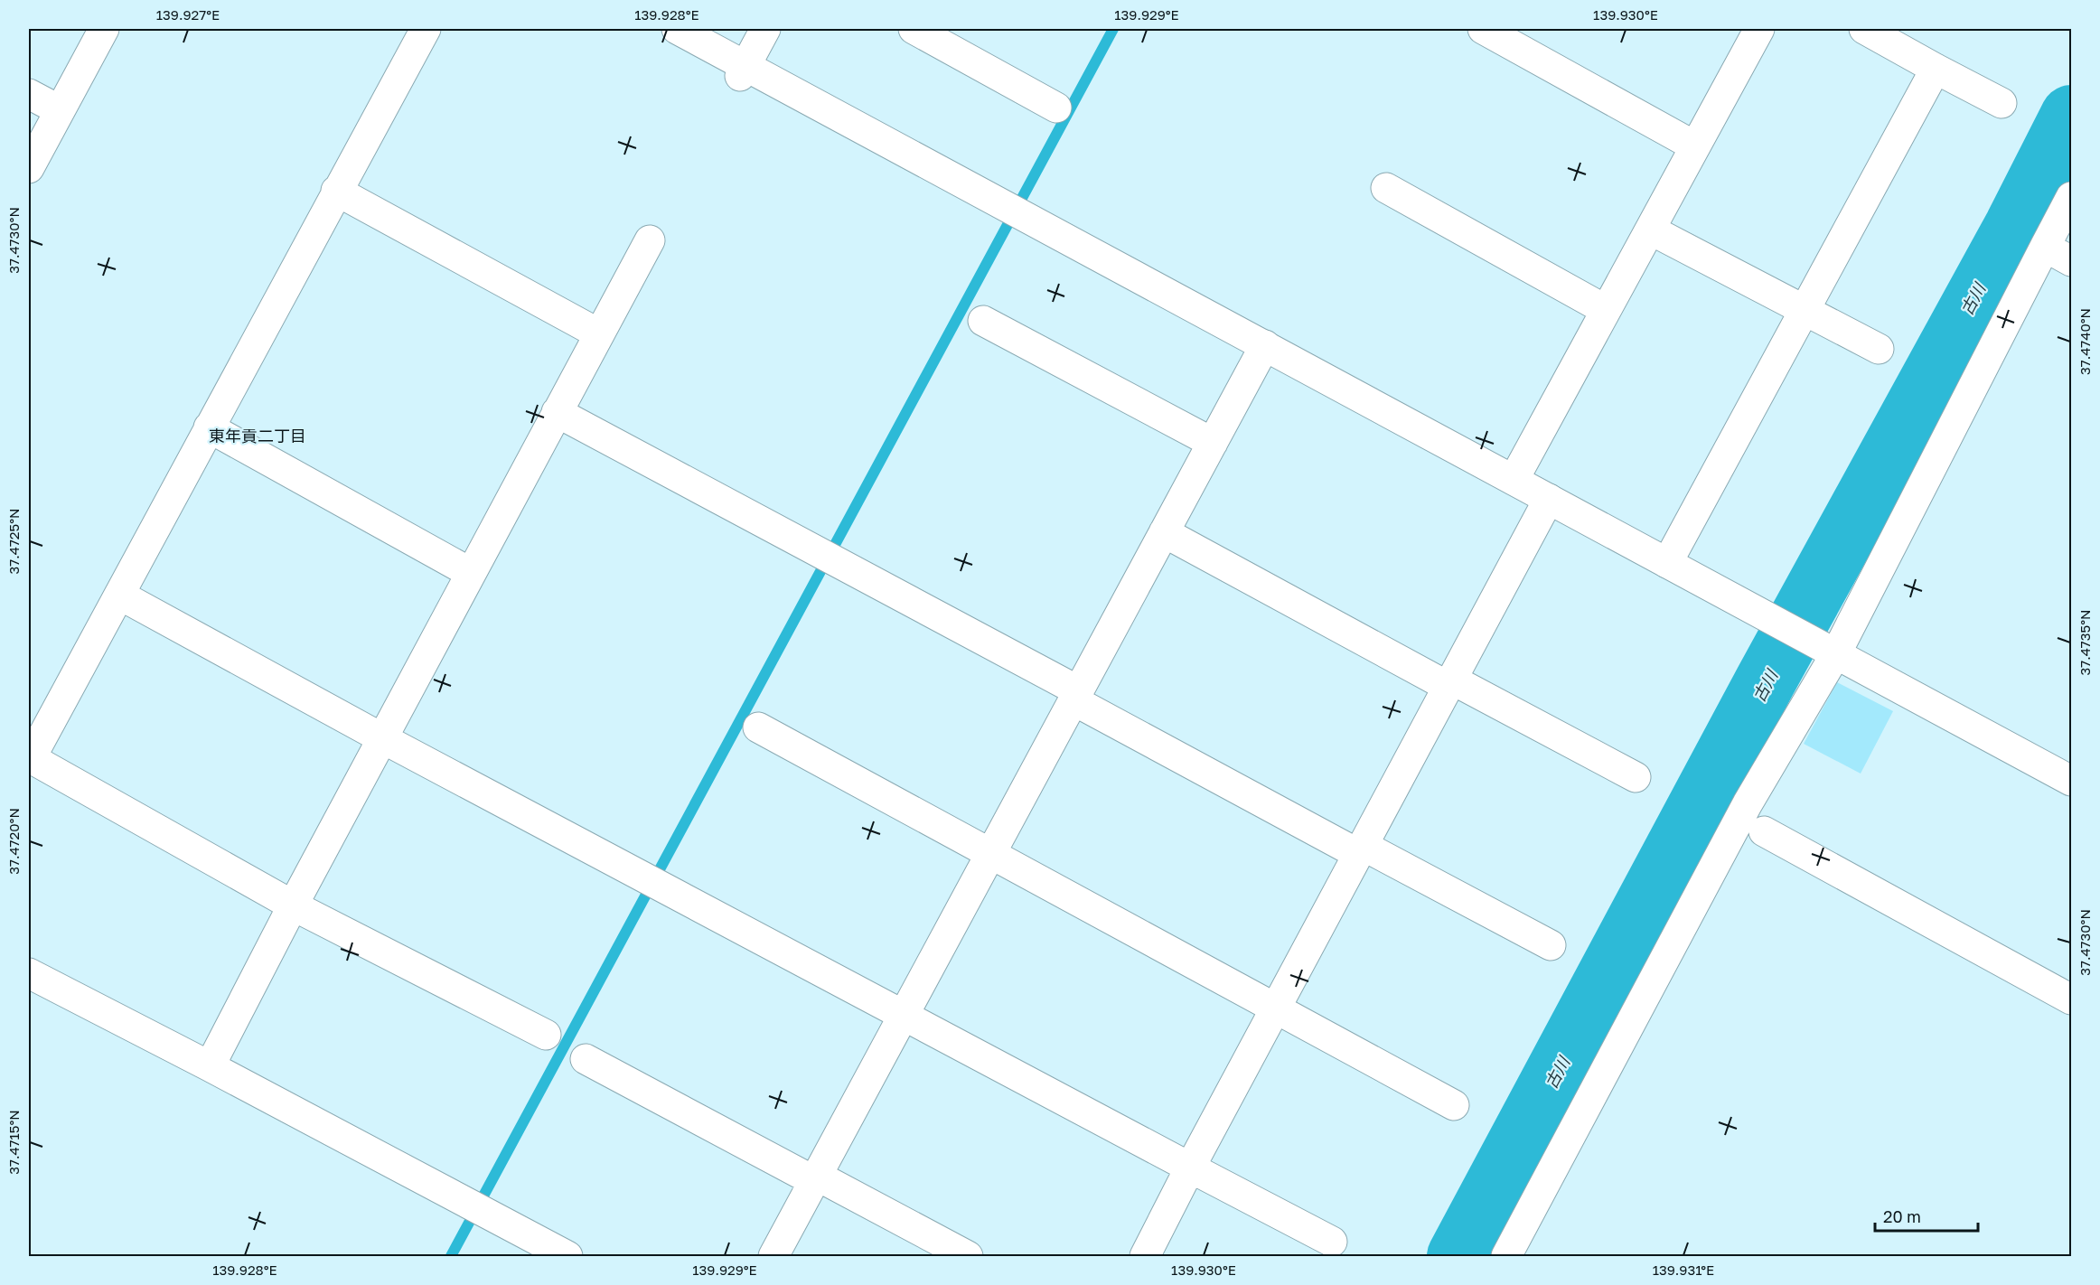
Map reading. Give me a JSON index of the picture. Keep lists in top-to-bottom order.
{
  "districts": ["東年貢二丁目"],
  "water": ["古川"],
  "scale_bar": "20 m",
  "coordinates": [
    "139.927°E",
    "139.928°E",
    "139.929°E",
    "139.930°E",
    "37.4730°N",
    "37.4740°N",
    "37.4725°N",
    "37.4735°N",
    "37.4720°N",
    "37.4715°N",
    "139.931°E"
  ]
}
